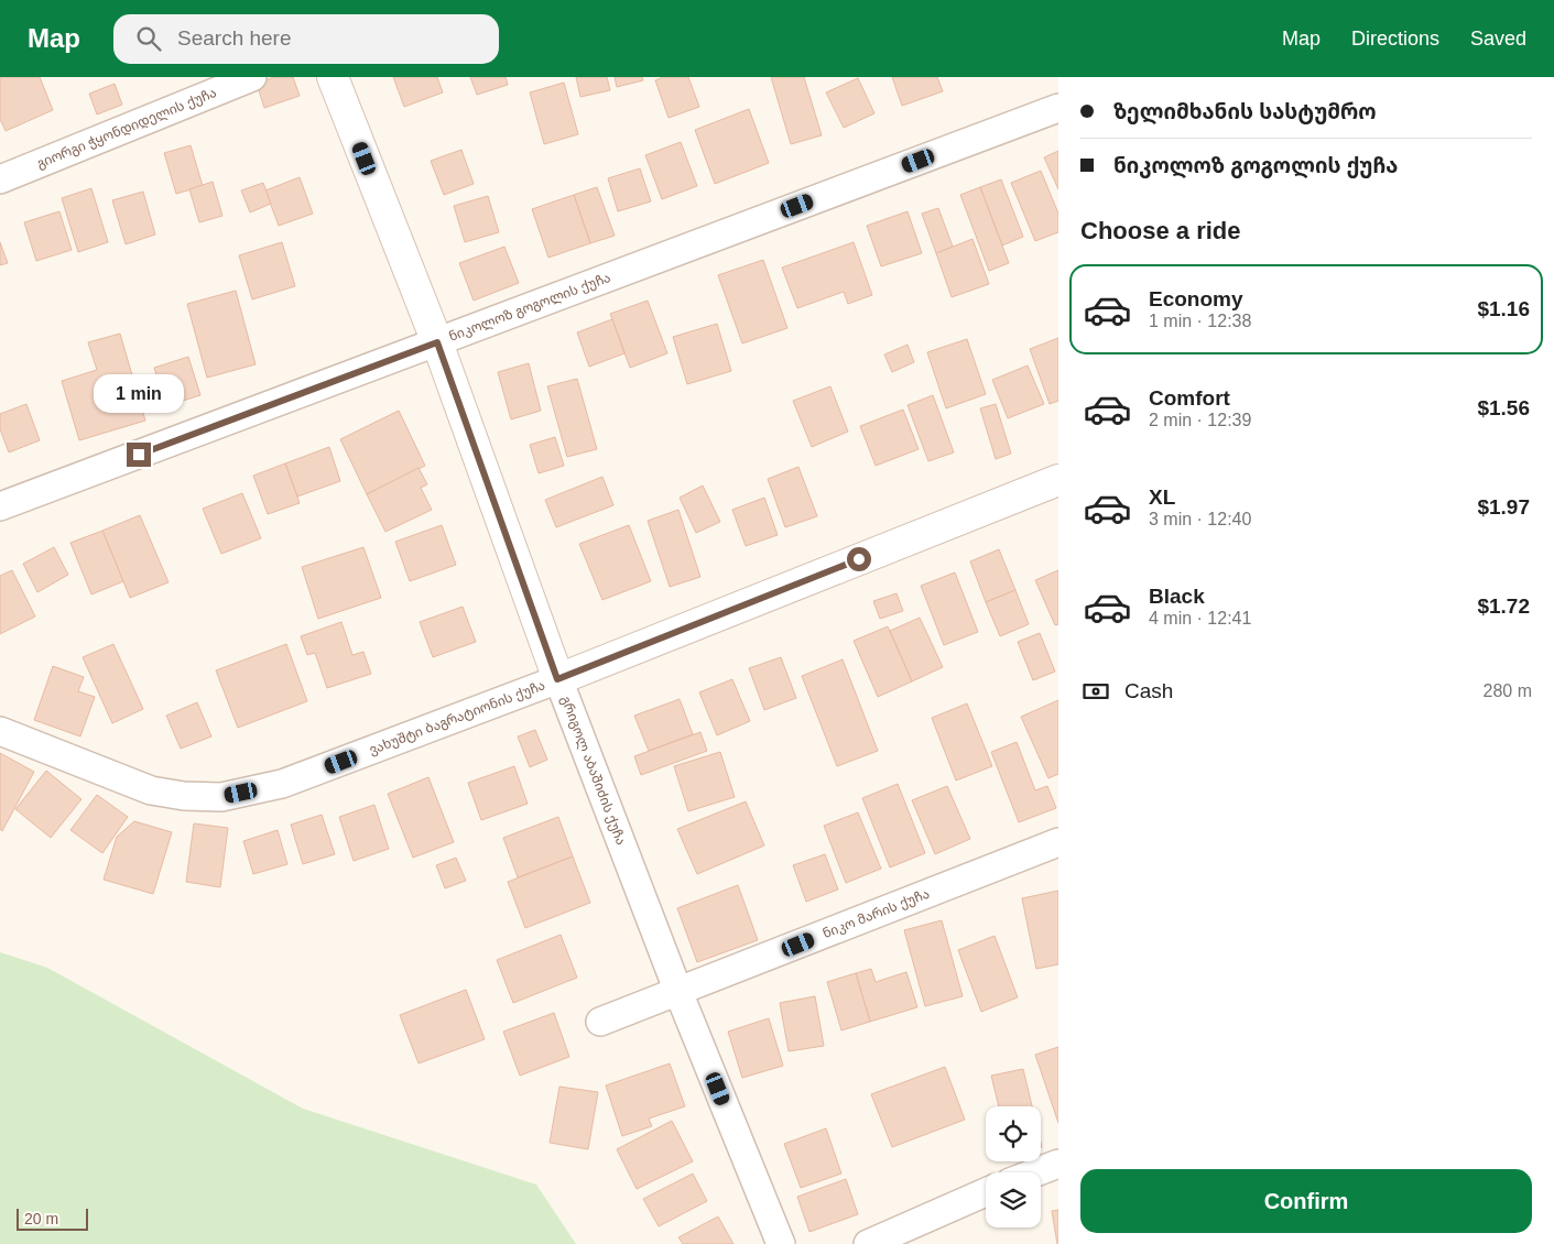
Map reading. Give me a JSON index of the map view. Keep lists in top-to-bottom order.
{
  "streets": {
    "street": [
      "გიორგი ჭყონდიდელის ქუჩა",
      "ნიკოლოზ გოგოლის ქუჩა",
      "ვახუშტი ბაგრატიონის ქუჩა",
      "გრიგოლ აბაშიძის ქუჩა",
      "ნიკო მარის ქუჩა"
    ]
  },
  "crossings": [
    ["ნიკოლოზ გოგოლის ქუჩა", "გრიგოლ აბაშიძის ქუჩა"],
    ["ვახუშტი ბაგრატიონის ქუჩა", "გრიგოლ აბაშიძის ქუჩა"],
    ["გრიგოლ აბაშიძის ქუჩა", "ნიკო მარის ქუჩა"]
  ],
  "scale_bar": "20 m",
  "page": {
    "header": "Map",
    "search": "Search here",
    "nav": ["Map", "Directions", "Saved"],
    "banner": ["ზელიმხანის სასტუმრო", "ნიკოლოზ გოგოლის ქუჩა"],
    "heading": "Choose a ride",
    "list": [
      {
        "name": "Economy",
        "note": "1 min · 12:38",
        "value": "$1.16"
      },
      {
        "name": "Comfort",
        "note": "2 min · 12:39",
        "value": "$1.56"
      },
      {
        "name": "XL",
        "note": "3 min · 12:40",
        "value": "$1.97"
      },
      {
        "name": "Black",
        "note": "4 min · 12:41",
        "value": "$1.72"
      }
    ],
    "bubble": "1 min",
    "pay": ["Cash", "280 m"],
    "buttons": "Confirm",
    "scale": "20 m"
  }
}
